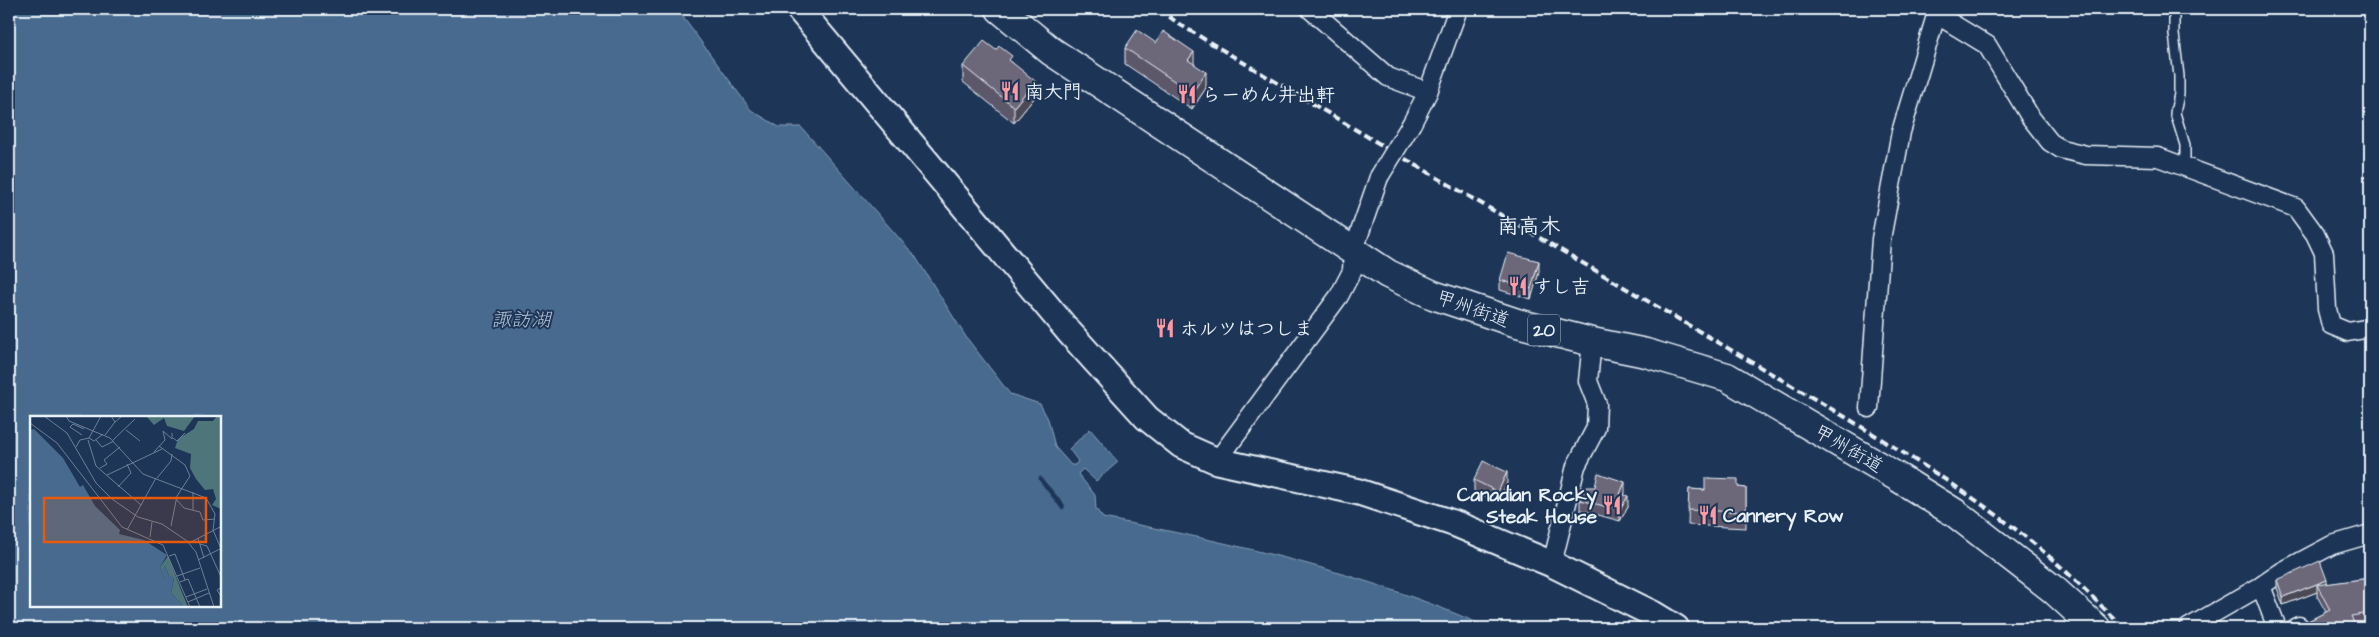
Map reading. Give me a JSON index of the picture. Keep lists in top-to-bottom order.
{
  "streets": {
    "highway": ["甲州街道", "20"]
  },
  "districts": ["南高木"],
  "water": ["諏訪湖"],
  "places": {
    "restaurant": [
      "南大門",
      "らーめん井出軒",
      "すし吉",
      "ホルツはつしま",
      "Canadian Rocky Steak House",
      "Cannery Row"
    ]
  }
}
